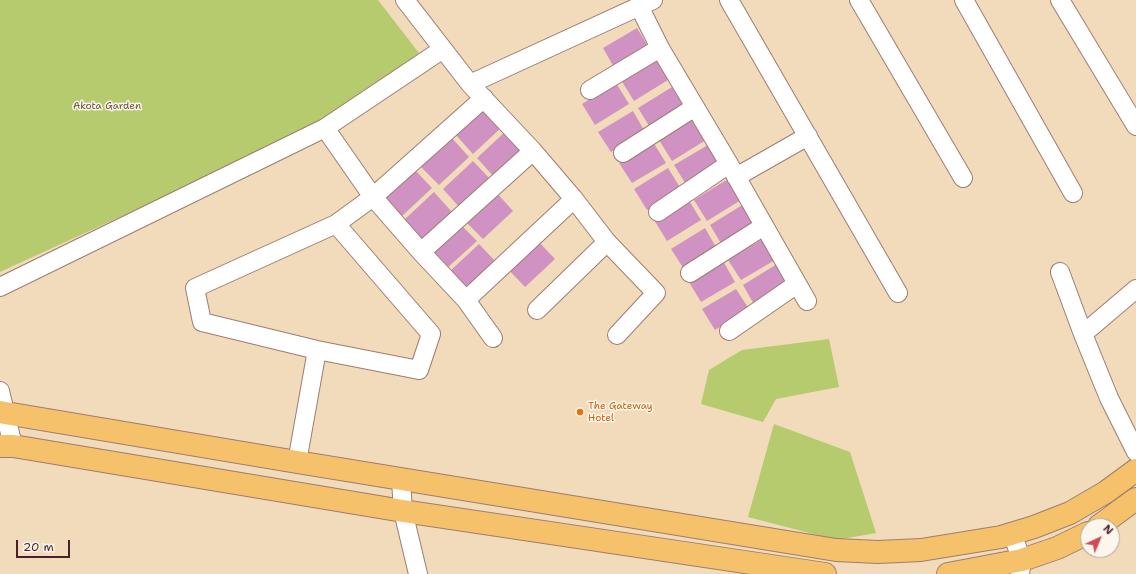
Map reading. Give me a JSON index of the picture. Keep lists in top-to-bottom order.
{
  "parks": ["Akota Garden"],
  "places": ["The Gateway Hotel"],
  "scale_bar": "20 m",
  "north": "top right"
}
